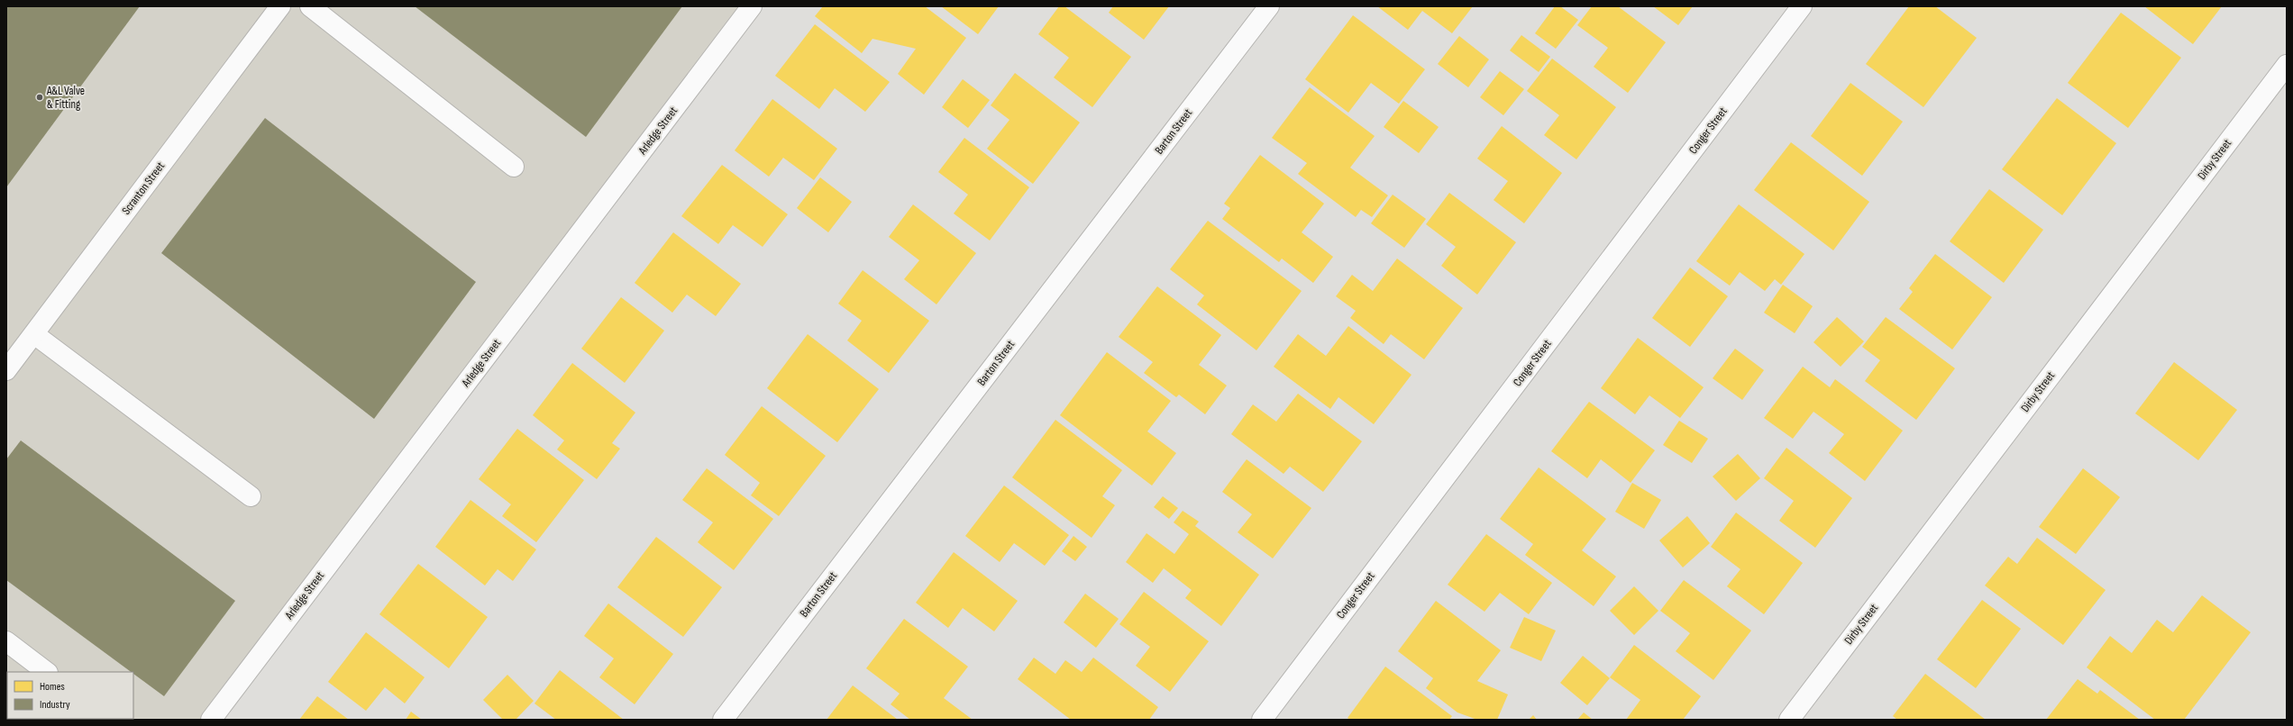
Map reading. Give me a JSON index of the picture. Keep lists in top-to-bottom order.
{
  "streets": {
    "street": [
      "Arledge Street",
      "Conger Street",
      "Barton Street",
      "Dirby Street",
      "Scranton Street"
    ]
  },
  "places": ["A&L Valve & Fitting"],
  "legend": ["Homes", "Industry"]
}
